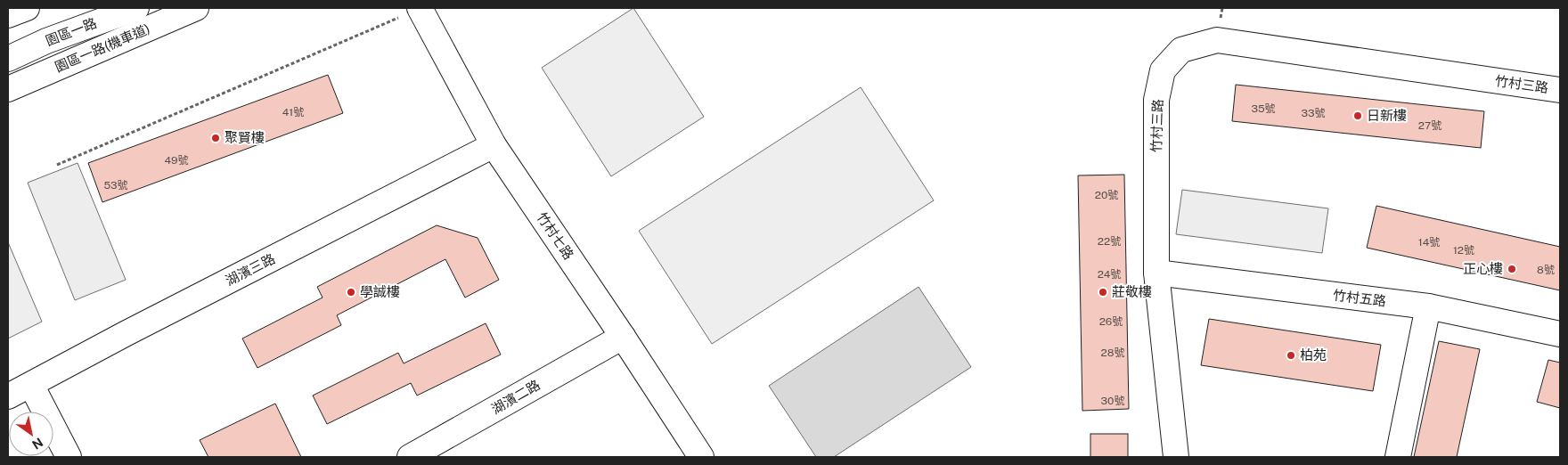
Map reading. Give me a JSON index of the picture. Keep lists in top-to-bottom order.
{
  "streets": {
    "street": [
      "園區一路",
      "園區一路(機車道)",
      "竹村三路",
      "竹村七路",
      "湖濱三路",
      "竹村五路",
      "湖濱二路"
    ]
  },
  "crossings": [
    ["竹村三路", "竹村五路"],
    ["竹村七路", "湖濱三路"],
    ["竹村七路", "湖濱二路"]
  ],
  "places": [
    "日新樓",
    "聚賢樓",
    "正心樓",
    "學誠樓",
    "莊敬樓",
    "柏苑"
  ],
  "house_numbers": [
    "35號",
    "41號",
    "33號",
    "27號",
    "49號",
    "53號",
    "20號",
    "22號",
    "14號",
    "12號",
    "8號",
    "24號",
    "26號",
    "28號",
    "30號"
  ],
  "north": "bottom right"
}
